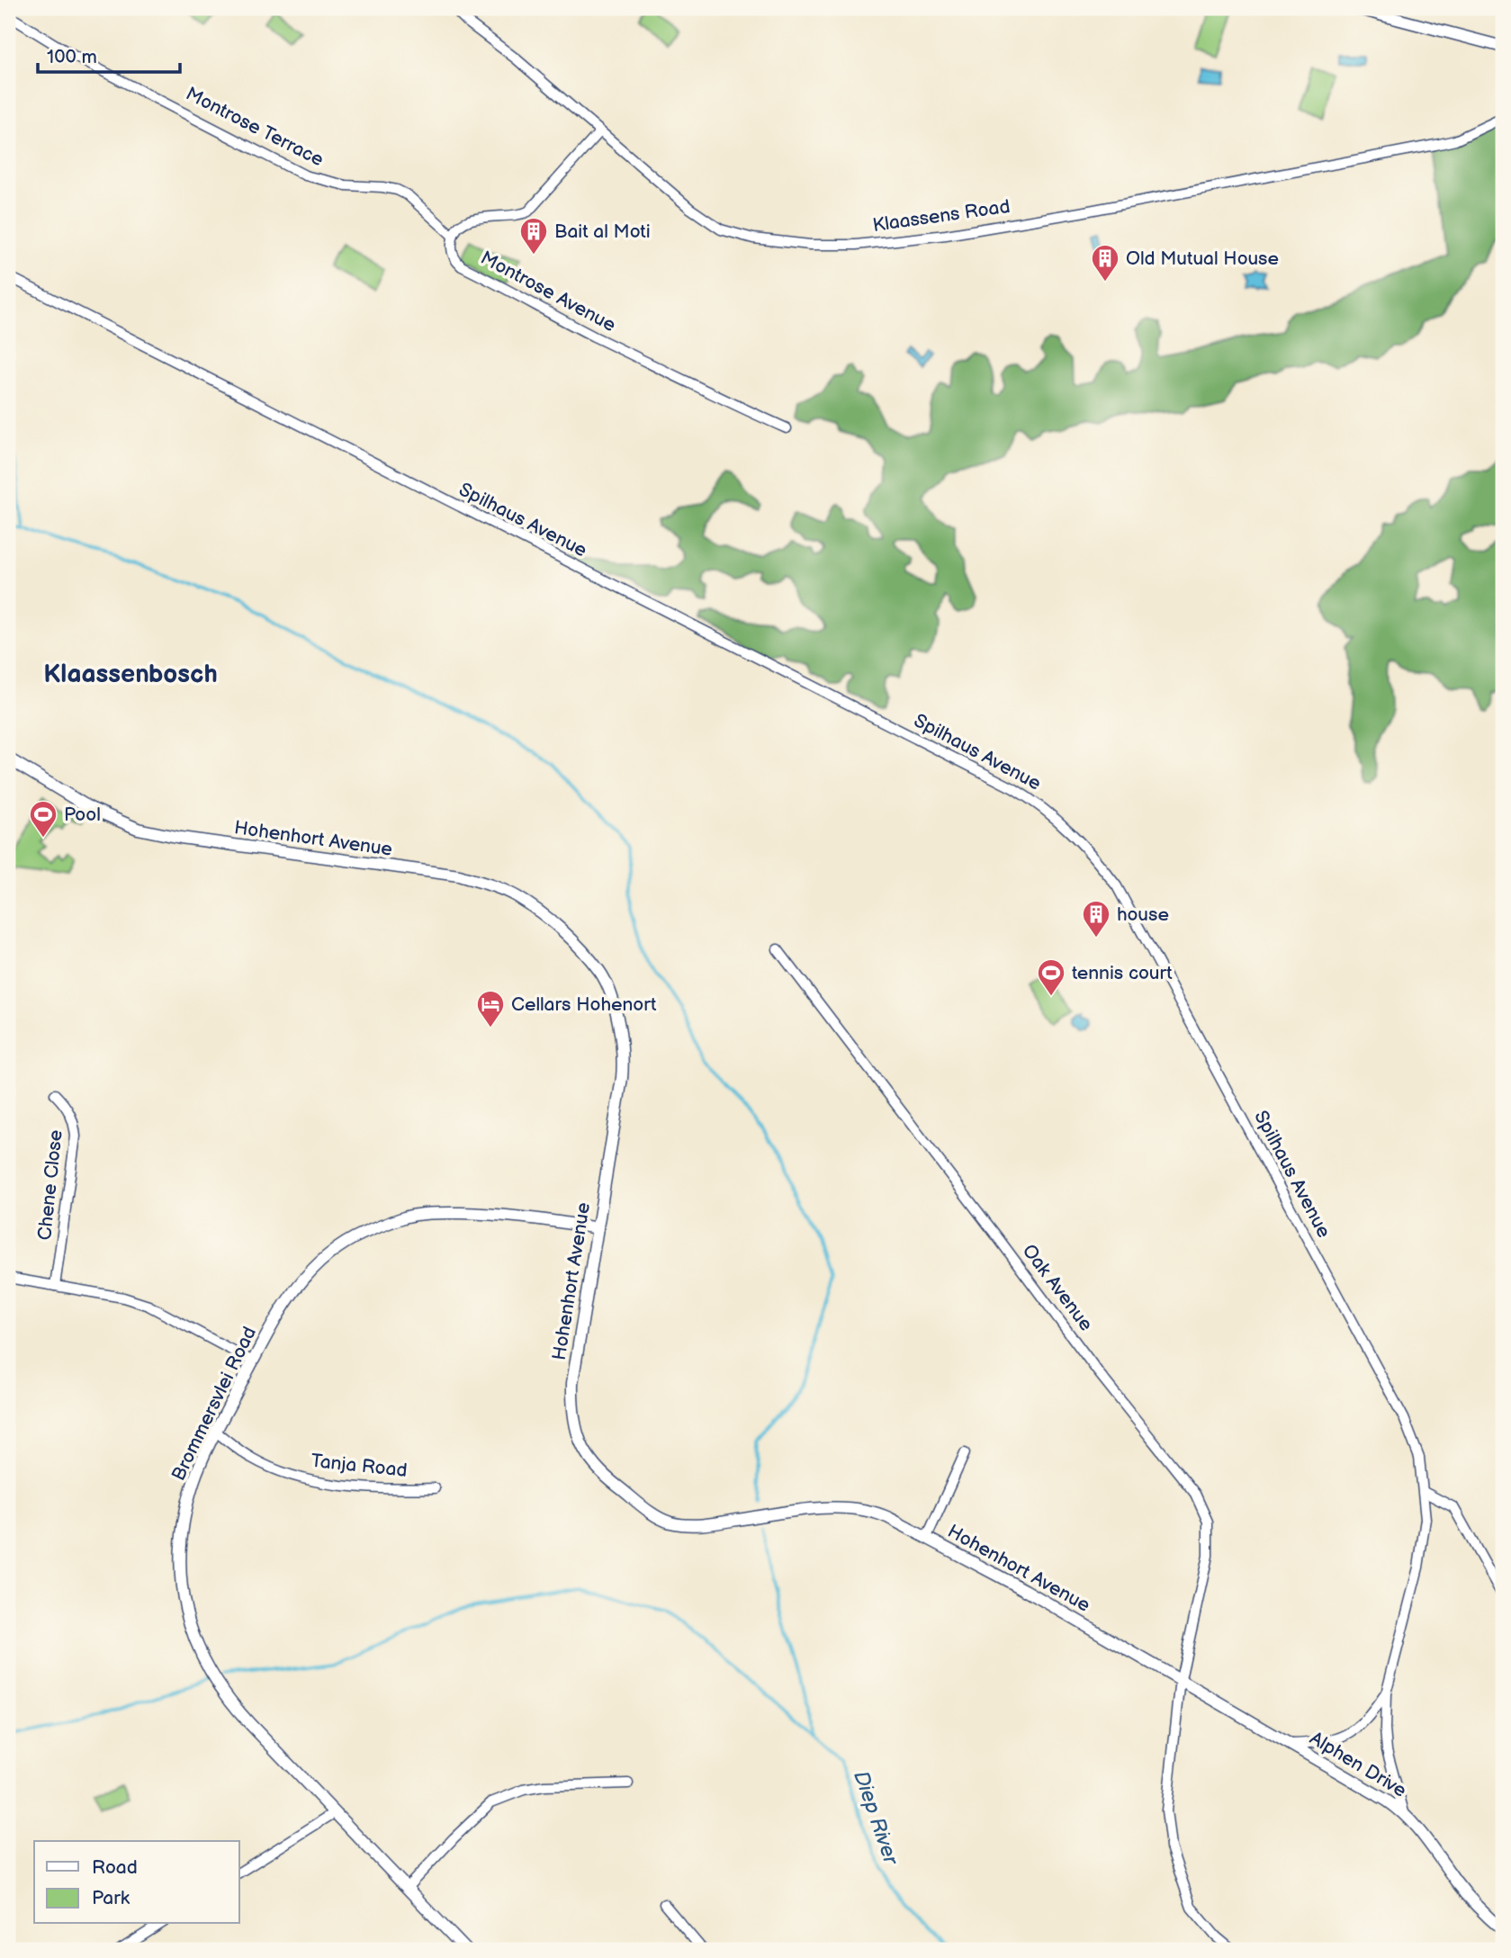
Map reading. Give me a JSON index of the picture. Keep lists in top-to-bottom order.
{
  "streets": {
    "street": [
      "Montrose Terrace",
      "Klaassens Road",
      "Montrose Avenue",
      "Spilhaus Avenue",
      "Hohenhort Avenue",
      "Chene Close",
      "Oak Avenue",
      "Brommersvlei Road",
      "Tanja Road",
      "Alphen Drive"
    ]
  },
  "crossings": [
    ["Montrose Terrace", "Montrose Avenue"],
    ["Spilhaus Avenue", "Hohenhort Avenue"],
    ["Spilhaus Avenue", "Alphen Drive"],
    ["Hohenhort Avenue", "Oak Avenue"],
    ["Hohenhort Avenue", "Brommersvlei Road"],
    ["Hohenhort Avenue", "Alphen Drive"],
    ["Brommersvlei Road", "Tanja Road"]
  ],
  "districts": ["Klaassenbosch"],
  "water": ["Diep River"],
  "places": {
    "building": ["Bait al Moti", "Old Mutual House", "house"],
    "sports": ["Pool", "tennis court"],
    "hotel": ["Cellars Hohenort"]
  },
  "legend": ["Road", "Park"],
  "scale_bar": "100 m"
}
